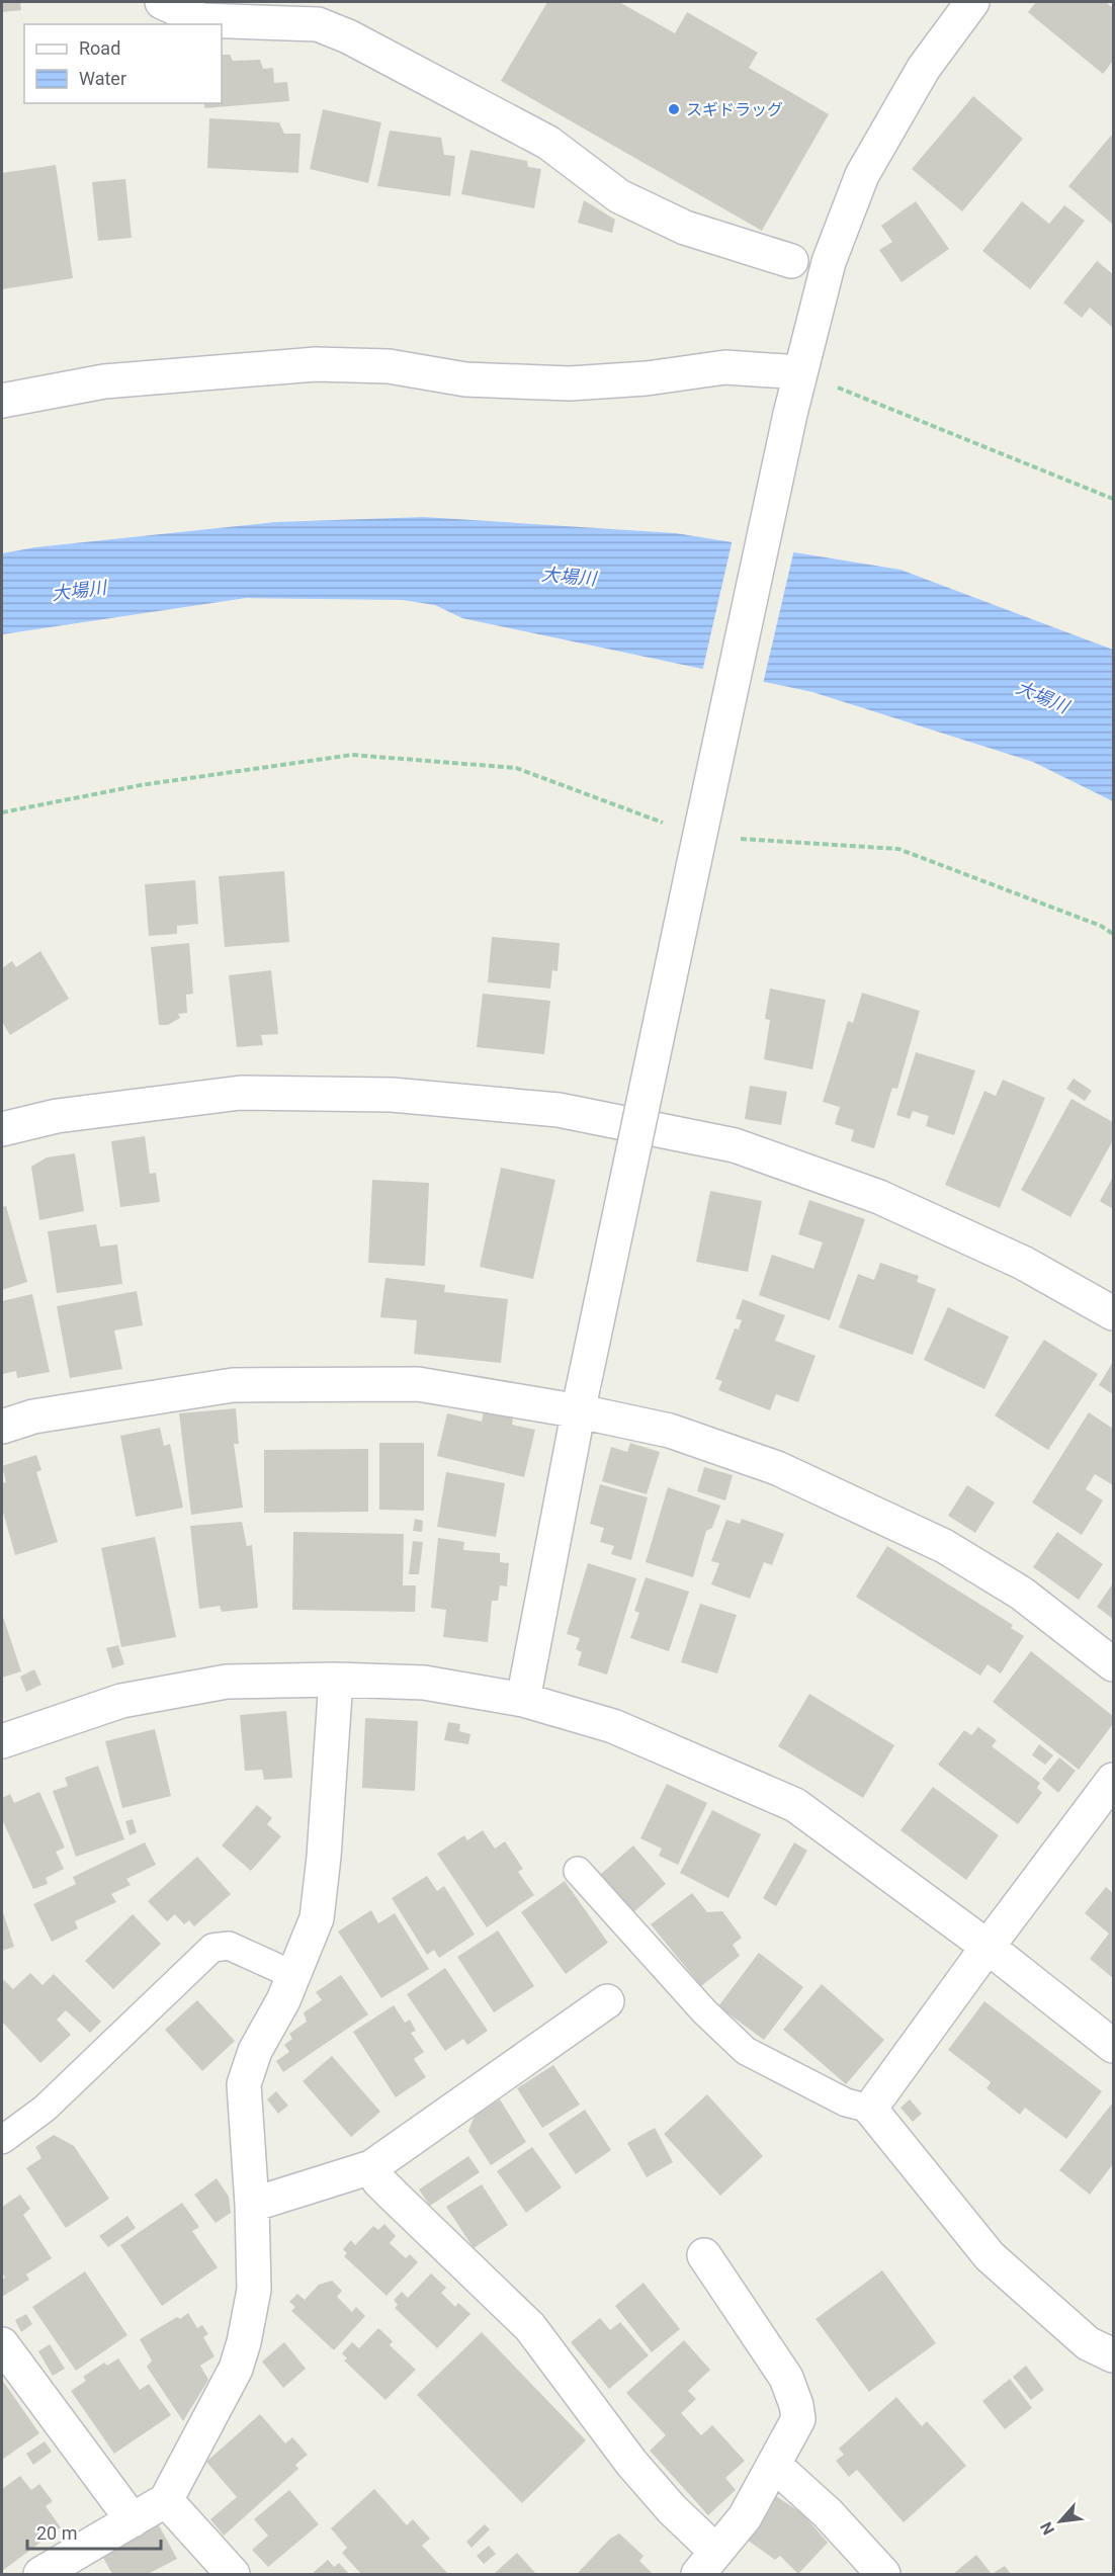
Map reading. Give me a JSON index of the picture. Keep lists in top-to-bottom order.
{
  "water": ["大場川"],
  "places": ["スギドラッグ"],
  "legend": ["Road", "Water"],
  "scale_bar": "20 m",
  "north": "bottom left"
}
